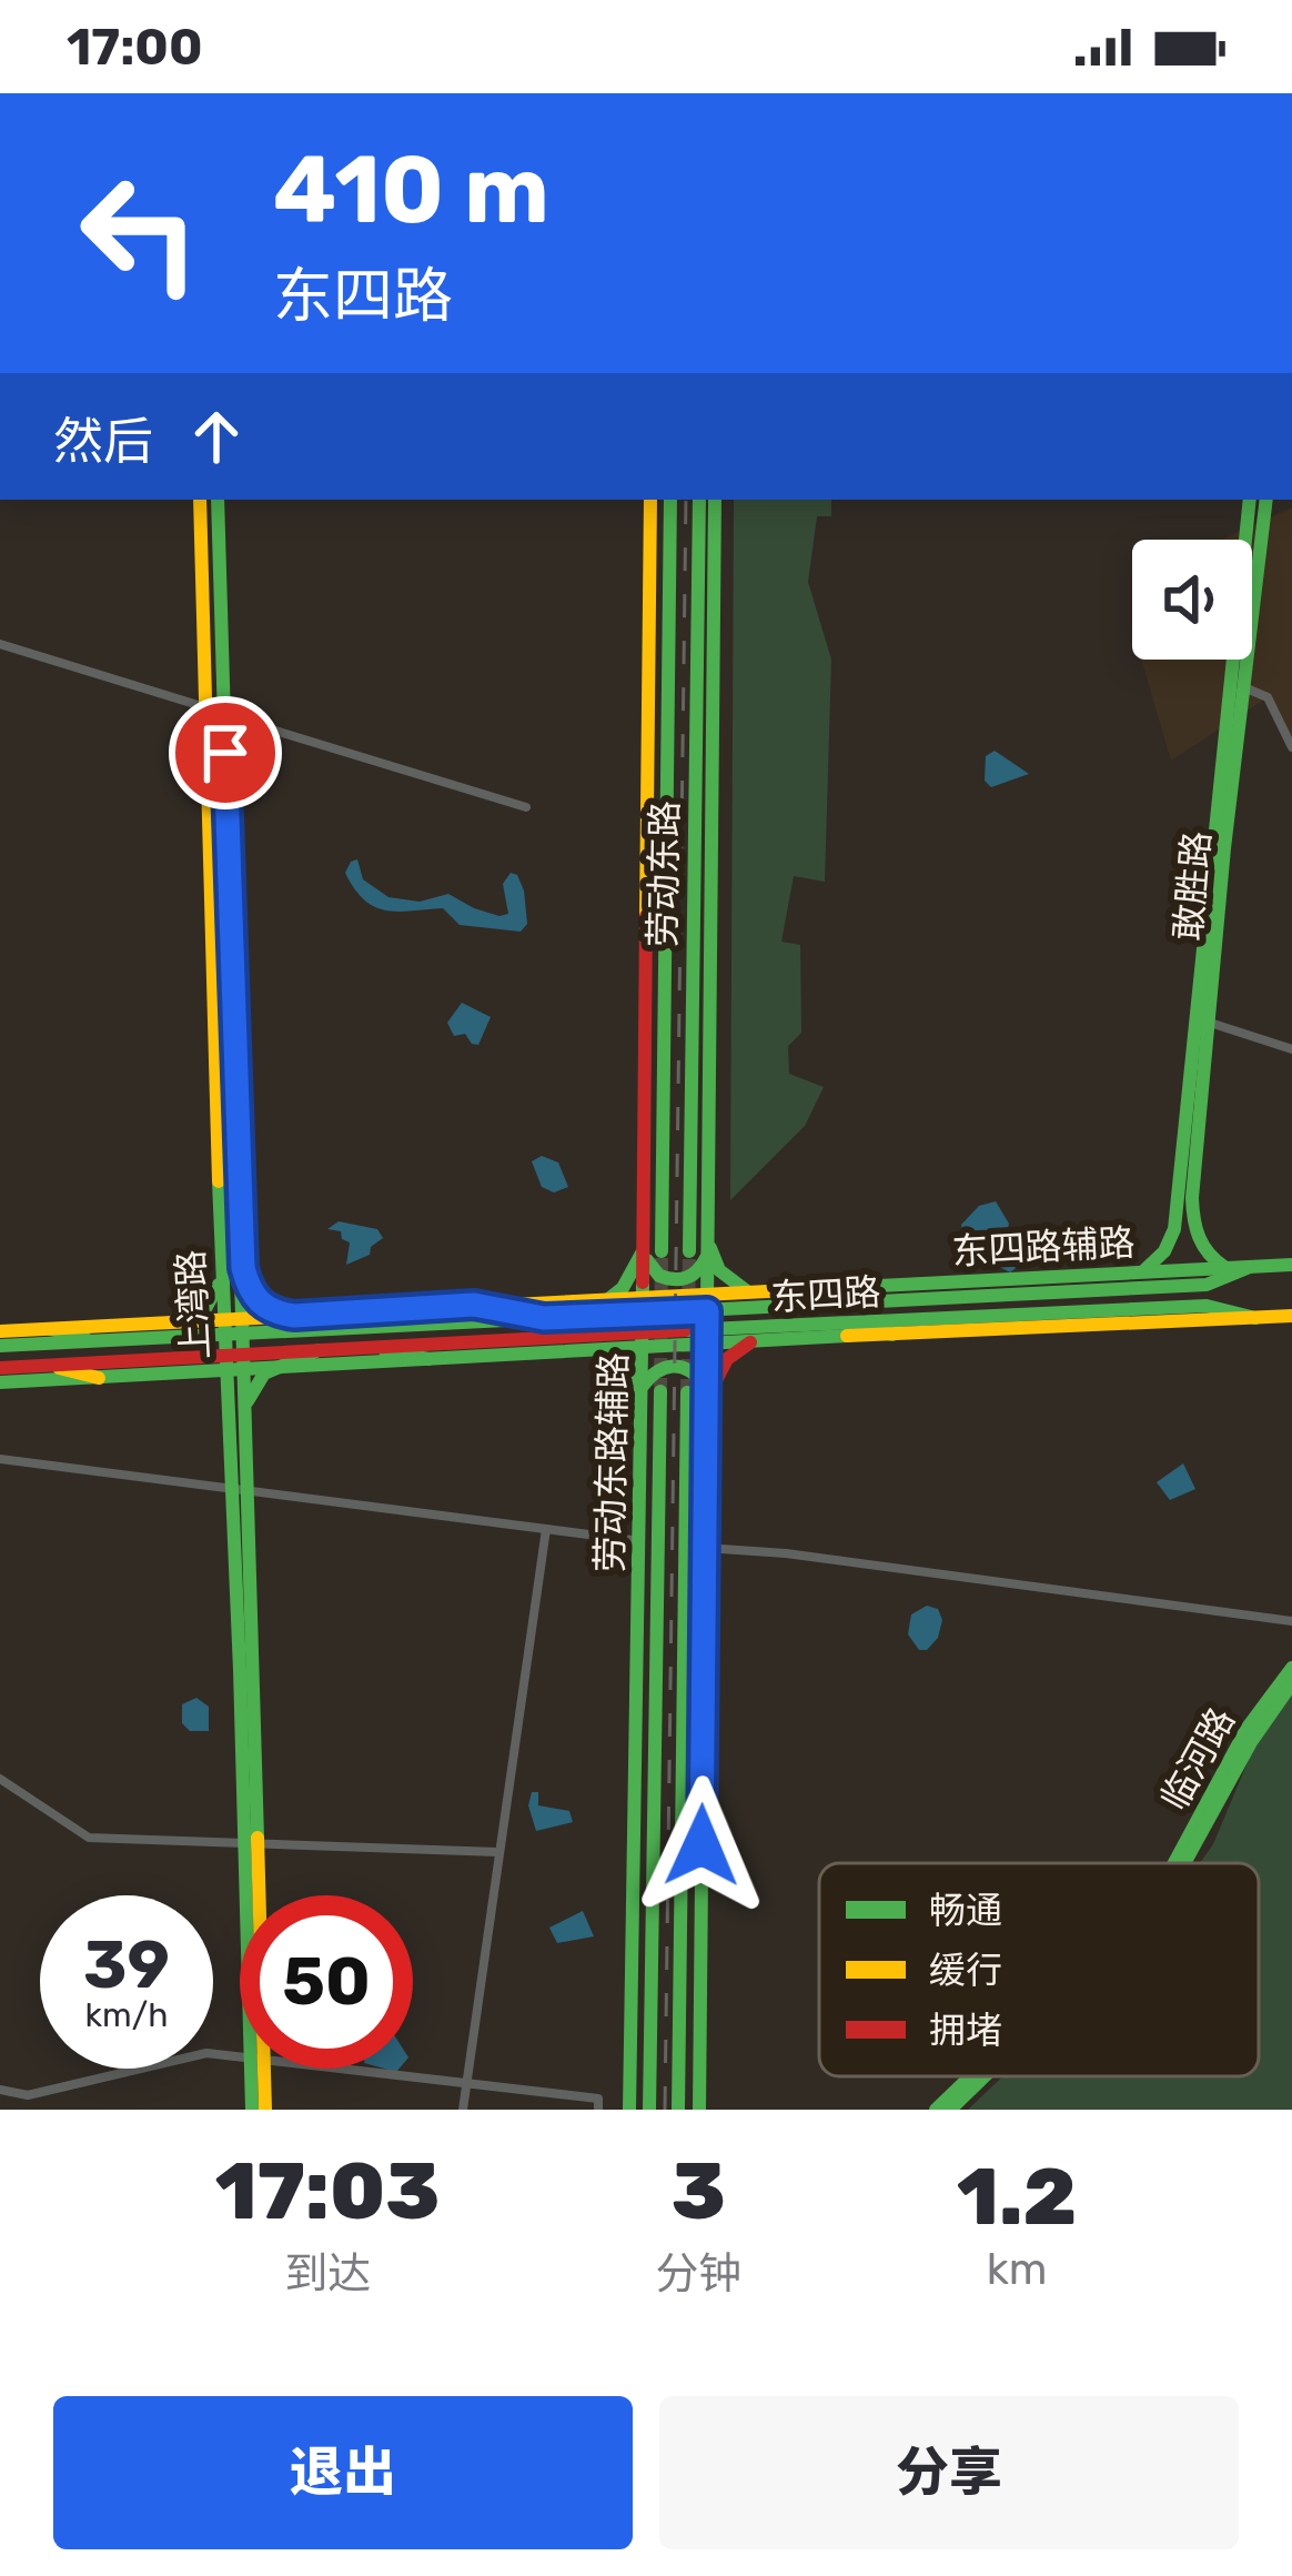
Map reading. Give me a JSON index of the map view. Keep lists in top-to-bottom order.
{
  "streets": {
    "main road": [
      "劳动东路",
      "敢胜路",
      "东四路辅路",
      "东四路",
      "上湾路",
      "劳动东路辅路",
      "临河路"
    ]
  },
  "crossings": [
    ["敢胜路", "东四路辅路"],
    ["东四路辅路", "东四路"],
    ["东四路", "上湾路"],
    ["东四路", "劳动东路辅路"]
  ],
  "legend": ["畅通", "缓行", "拥堵"],
  "page": {
    "status": "17:00",
    "turn": ["410 m", "东四路"],
    "then": "然后",
    "speed": "39 km/h",
    "limit": "50",
    "eta": [
      "17:03",
      "到达",
      "3",
      "分钟",
      "1.2",
      "km"
    ],
    "buttons": ["退出", "分享"]
  }
}
